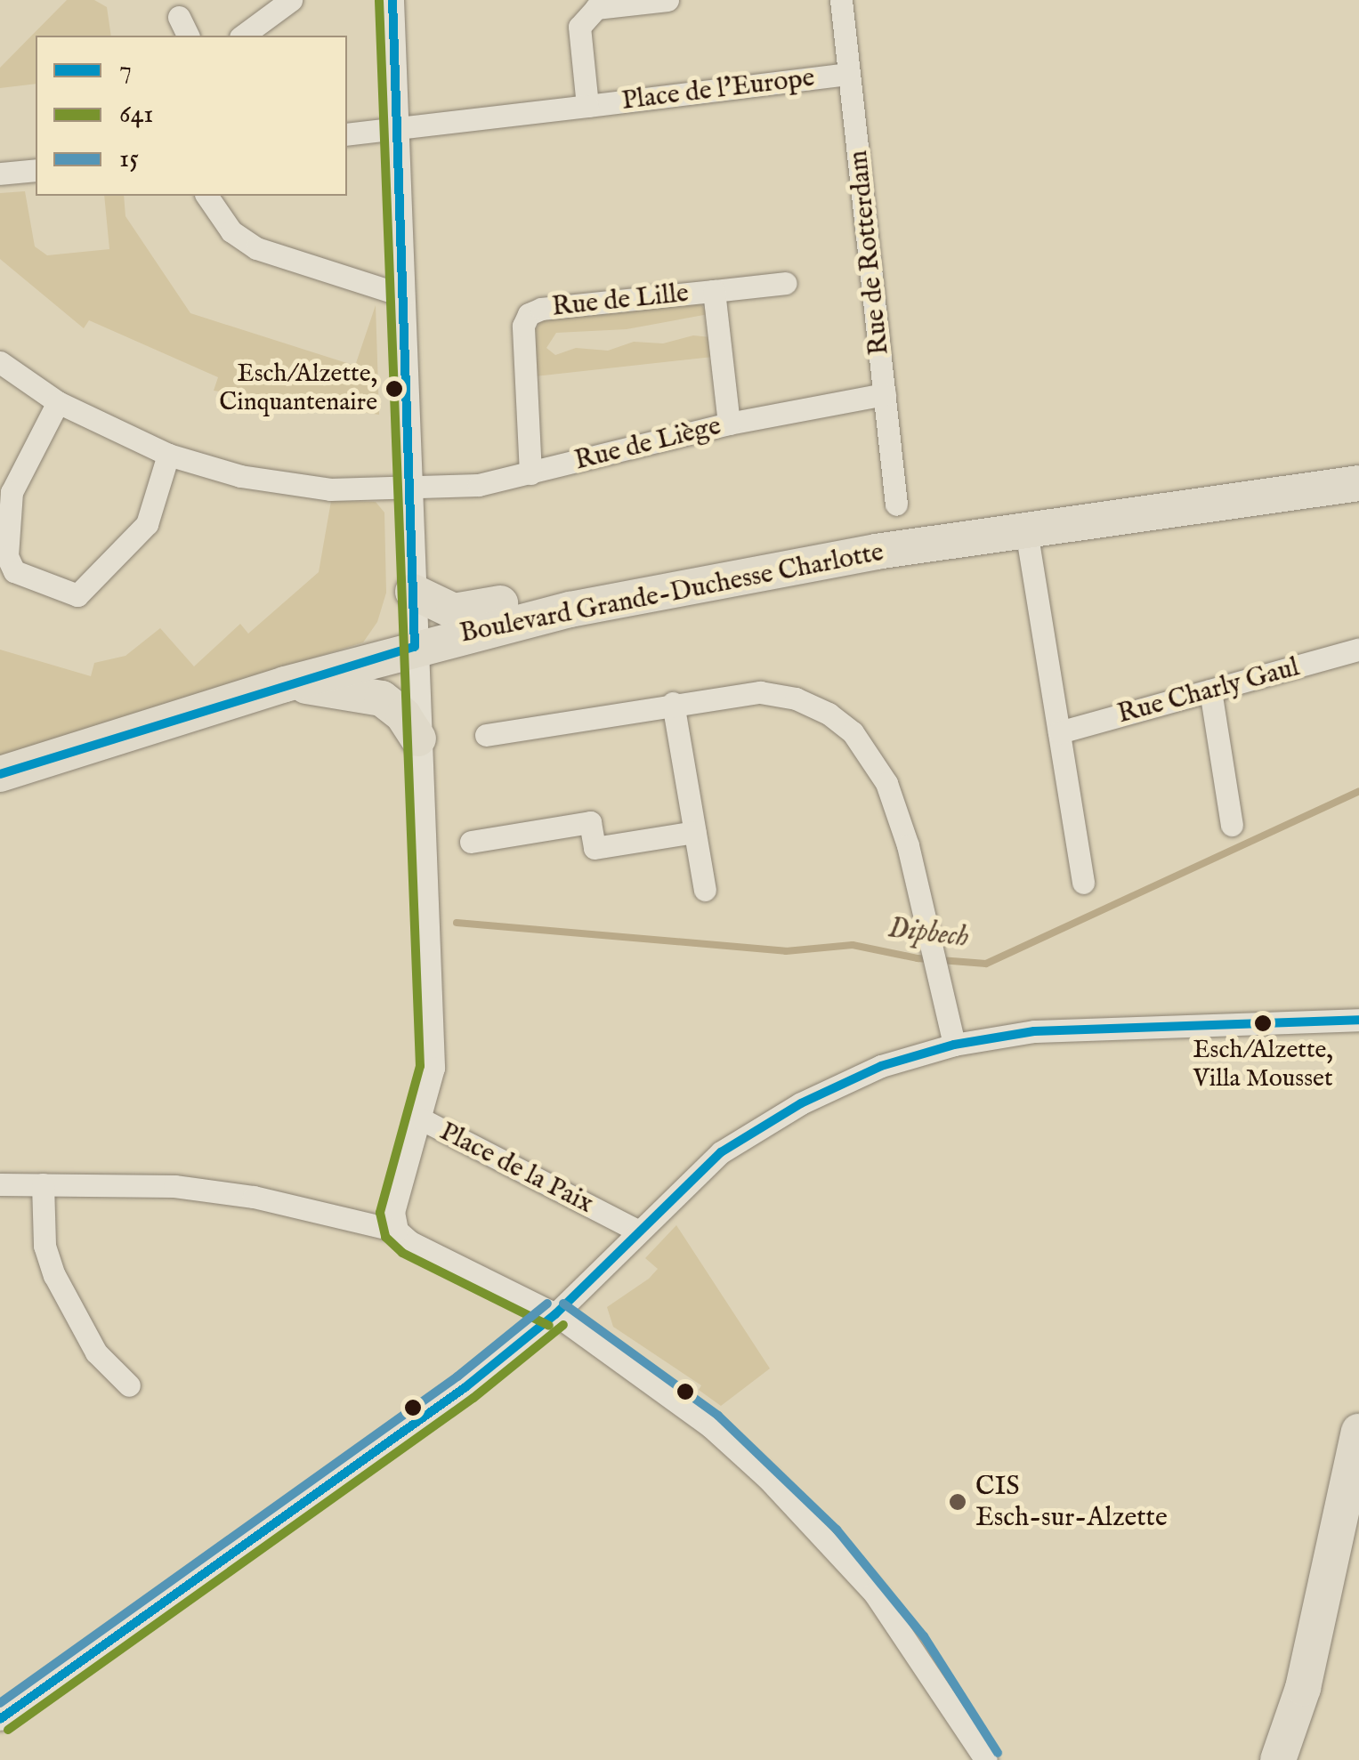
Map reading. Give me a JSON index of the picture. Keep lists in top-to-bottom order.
{
  "streets": {
    "main road": ["Boulevard Grande-Duchesse Charlotte"],
    "street": [
      "Place de l'Europe",
      "Rue de Rotterdam",
      "Rue de Lille",
      "Rue de Liège",
      "Rue Charly Gaul",
      "Place de la Paix"
    ]
  },
  "crossings": [
    ["Place de l'Europe", "Rue de Rotterdam"],
    ["Rue de Rotterdam", "Rue de Liège"],
    ["Rue de Lille", "Rue de Liège"]
  ],
  "water": ["Dipbech"],
  "places": ["Esch/Alzette, Cinquantenaire", "Esch/Alzette, Villa Mousset", "CIS Esch-sur-Alzette"],
  "lines": ["transit line 7", "transit line 641", "transit line 15"],
  "legend": ["7", "641", "15"]
}
